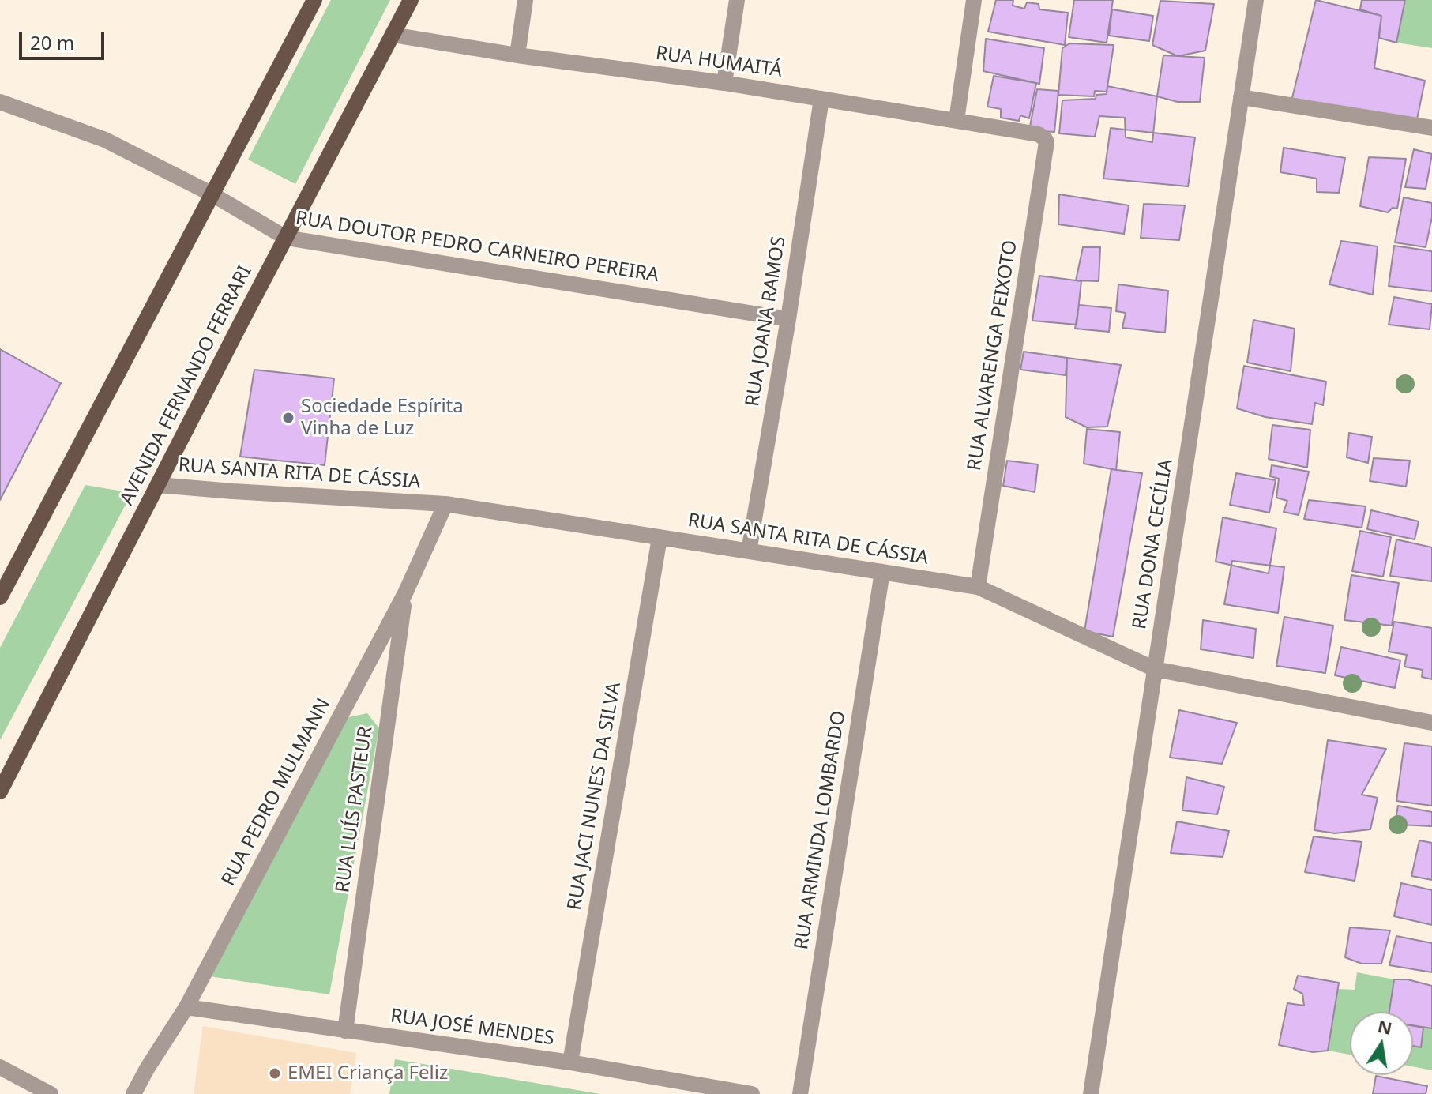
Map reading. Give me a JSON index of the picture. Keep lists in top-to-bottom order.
{
  "streets": {
    "main road": ["AVENIDA FERNANDO FERRARI"],
    "street": [
      "RUA HUMAITÁ",
      "RUA DOUTOR PEDRO CARNEIRO PEREIRA",
      "RUA JOANA RAMOS",
      "RUA ALVARENGA PEIXOTO",
      "RUA SANTA RITA DE CÁSSIA",
      "RUA DONA CECÍLIA",
      "RUA PEDRO MULMANN",
      "RUA JACI NUNES DA SILVA",
      "RUA LUÍS PASTEUR",
      "RUA ARMINDA LOMBARDO",
      "RUA JOSÉ MENDES"
    ]
  },
  "crossings": [
    ["RUA HUMAITÁ", "RUA JOANA RAMOS"],
    ["RUA HUMAITÁ", "RUA ALVARENGA PEIXOTO"],
    ["RUA HUMAITÁ", "AVENIDA FERNANDO FERRARI"],
    ["RUA DOUTOR PEDRO CARNEIRO PEREIRA", "RUA JOANA RAMOS"],
    ["RUA DOUTOR PEDRO CARNEIRO PEREIRA", "AVENIDA FERNANDO FERRARI"],
    ["RUA JOANA RAMOS", "RUA SANTA RITA DE CÁSSIA"],
    ["RUA ALVARENGA PEIXOTO", "RUA SANTA RITA DE CÁSSIA"],
    ["AVENIDA FERNANDO FERRARI", "RUA SANTA RITA DE CÁSSIA"],
    ["RUA SANTA RITA DE CÁSSIA", "RUA DONA CECÍLIA"],
    ["RUA SANTA RITA DE CÁSSIA", "RUA PEDRO MULMANN"],
    ["RUA SANTA RITA DE CÁSSIA", "RUA JACI NUNES DA SILVA"],
    ["RUA SANTA RITA DE CÁSSIA", "RUA ARMINDA LOMBARDO"],
    ["RUA PEDRO MULMANN", "RUA LUÍS PASTEUR"],
    ["RUA PEDRO MULMANN", "RUA JOSÉ MENDES"],
    ["RUA JACI NUNES DA SILVA", "RUA JOSÉ MENDES"],
    ["RUA LUÍS PASTEUR", "RUA JOSÉ MENDES"]
  ],
  "places": ["Sociedade Espírita Vinha de Luz", "EMEI Criança Feliz"],
  "scale_bar": "20 m",
  "north": "top"
}
